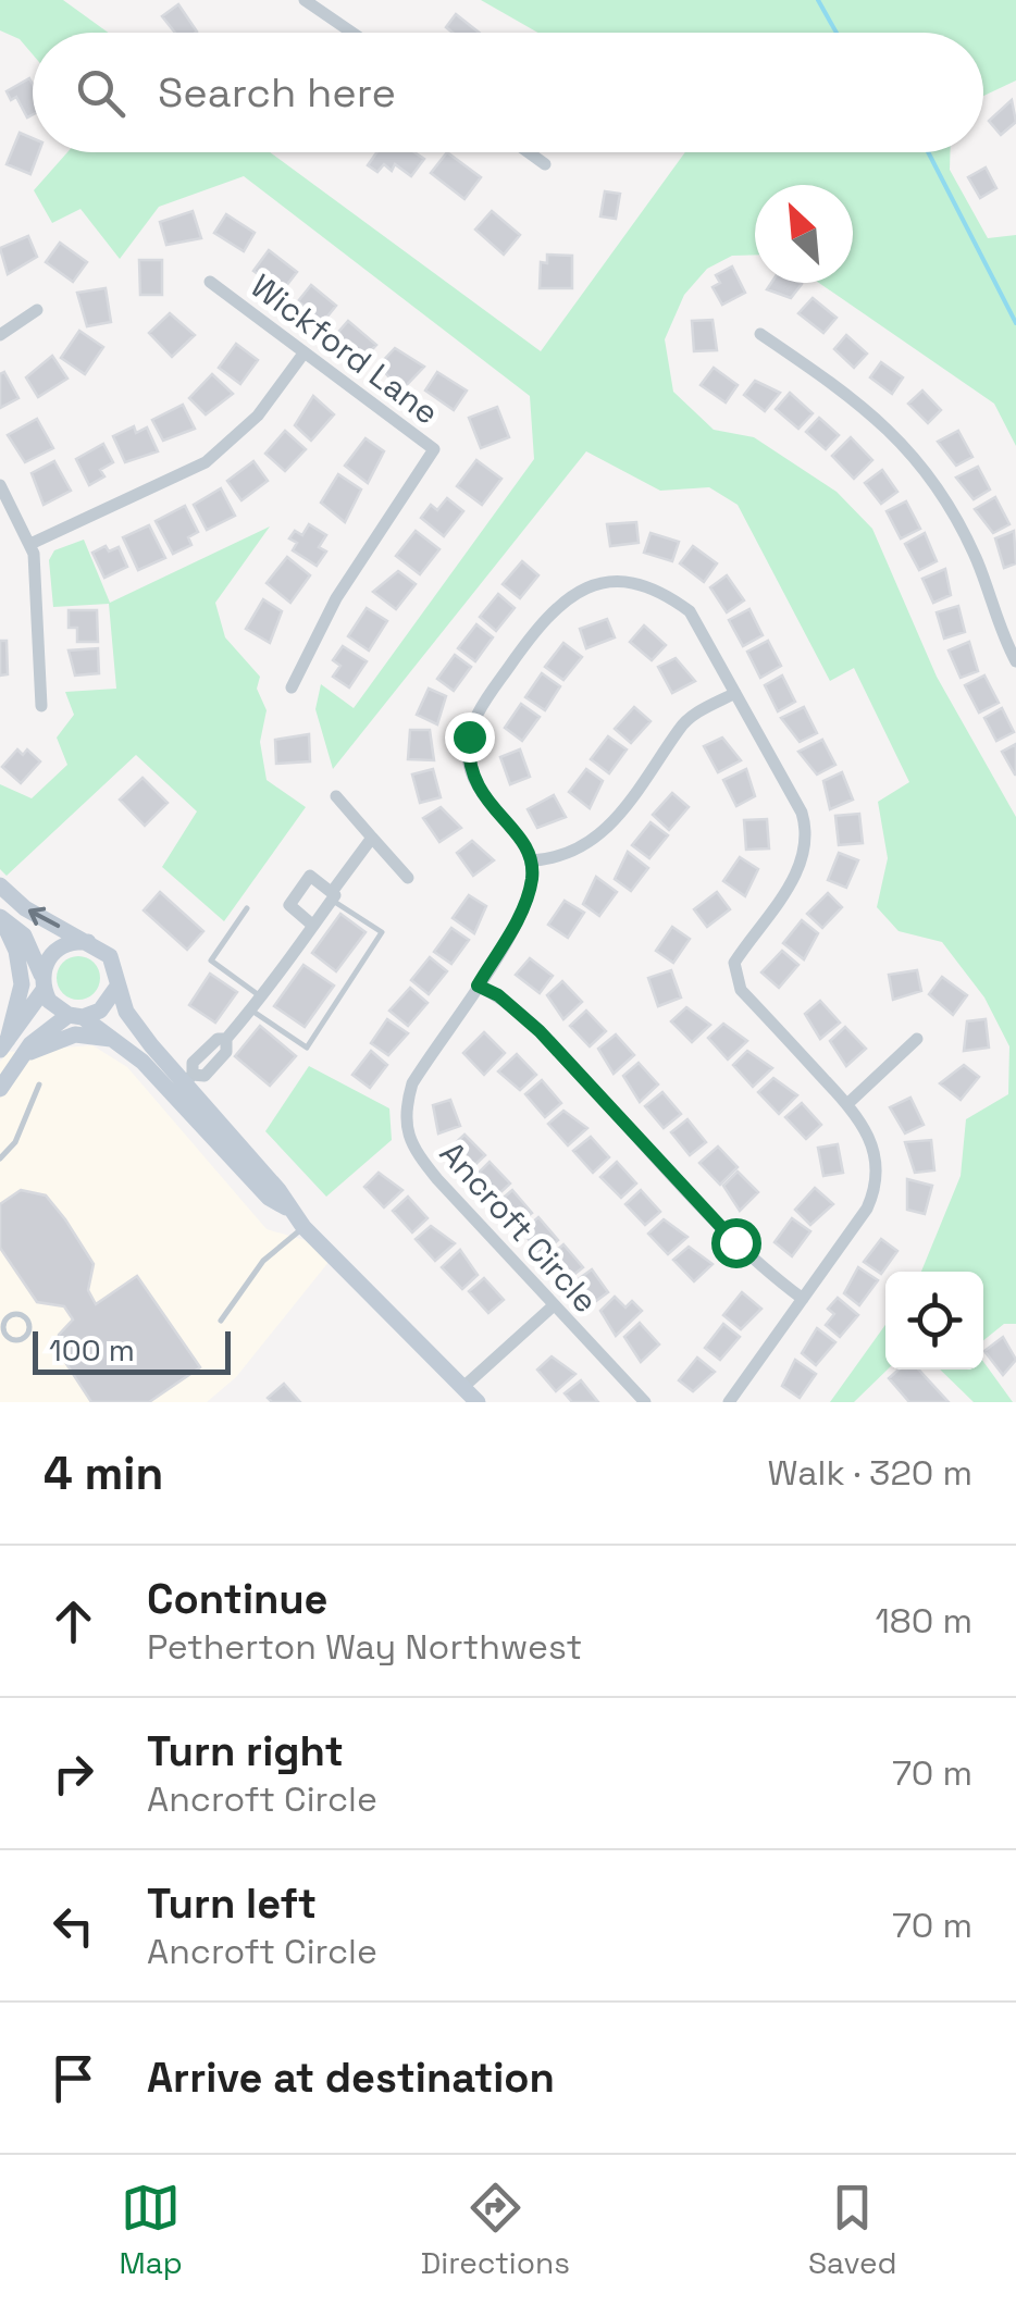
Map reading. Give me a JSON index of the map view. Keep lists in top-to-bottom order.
{
  "streets": {
    "street": ["Wickford Lane", "Ancroft Circle"]
  },
  "scale_bar": "100 m",
  "north": "top left",
  "page": {
    "search": "Search here",
    "scale": "100 m",
    "heading": ["4 min", "Walk · 320 m"],
    "list": [
      ["Continue", "Petherton Way Northwest", "180 m"],
      ["Turn right", "Ancroft Circle", "70 m"],
      ["Turn left", "Ancroft Circle", "70 m"],
      "Arrive at destination"
    ],
    "nav": ["Map", "Directions", "Saved"]
  }
}
